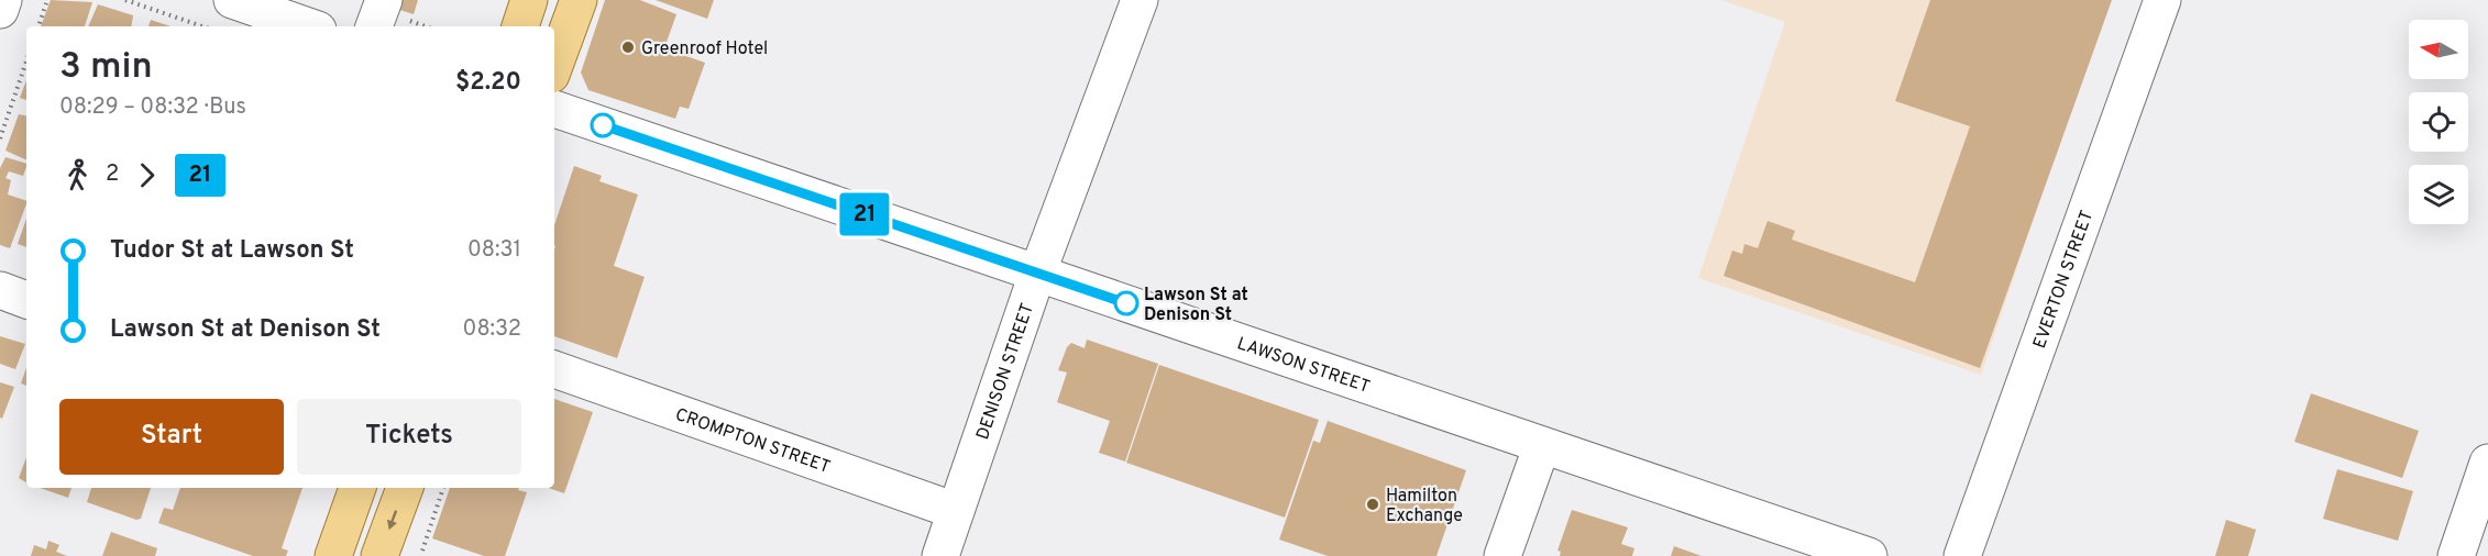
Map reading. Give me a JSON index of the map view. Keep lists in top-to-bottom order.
{
  "streets": {
    "street": [
      "EVERTON STREET",
      "LAWSON STREET",
      "DENISON STREET",
      "CROMPTON STREET"
    ]
  },
  "crossings": [
    ["LAWSON STREET", "DENISON STREET"],
    ["DENISON STREET", "CROMPTON STREET"]
  ],
  "places": ["Greenroof Hotel", "Lawson St at Denison St", "Hamilton Exchange"],
  "lines": ["bus line 21"],
  "north": "left",
  "page": {
    "on_map": "21",
    "heading": ["3 min", "08:29 – 08:32 · Bus", "$2.20"],
    "legs": ["2", "21"],
    "list": [
      {
        "name": "Tudor St at Lawson St",
        "value": "08:31"
      },
      {
        "name": "Lawson St at Denison St",
        "value": "08:32"
      }
    ],
    "buttons": ["Start", "Tickets"]
  }
}
